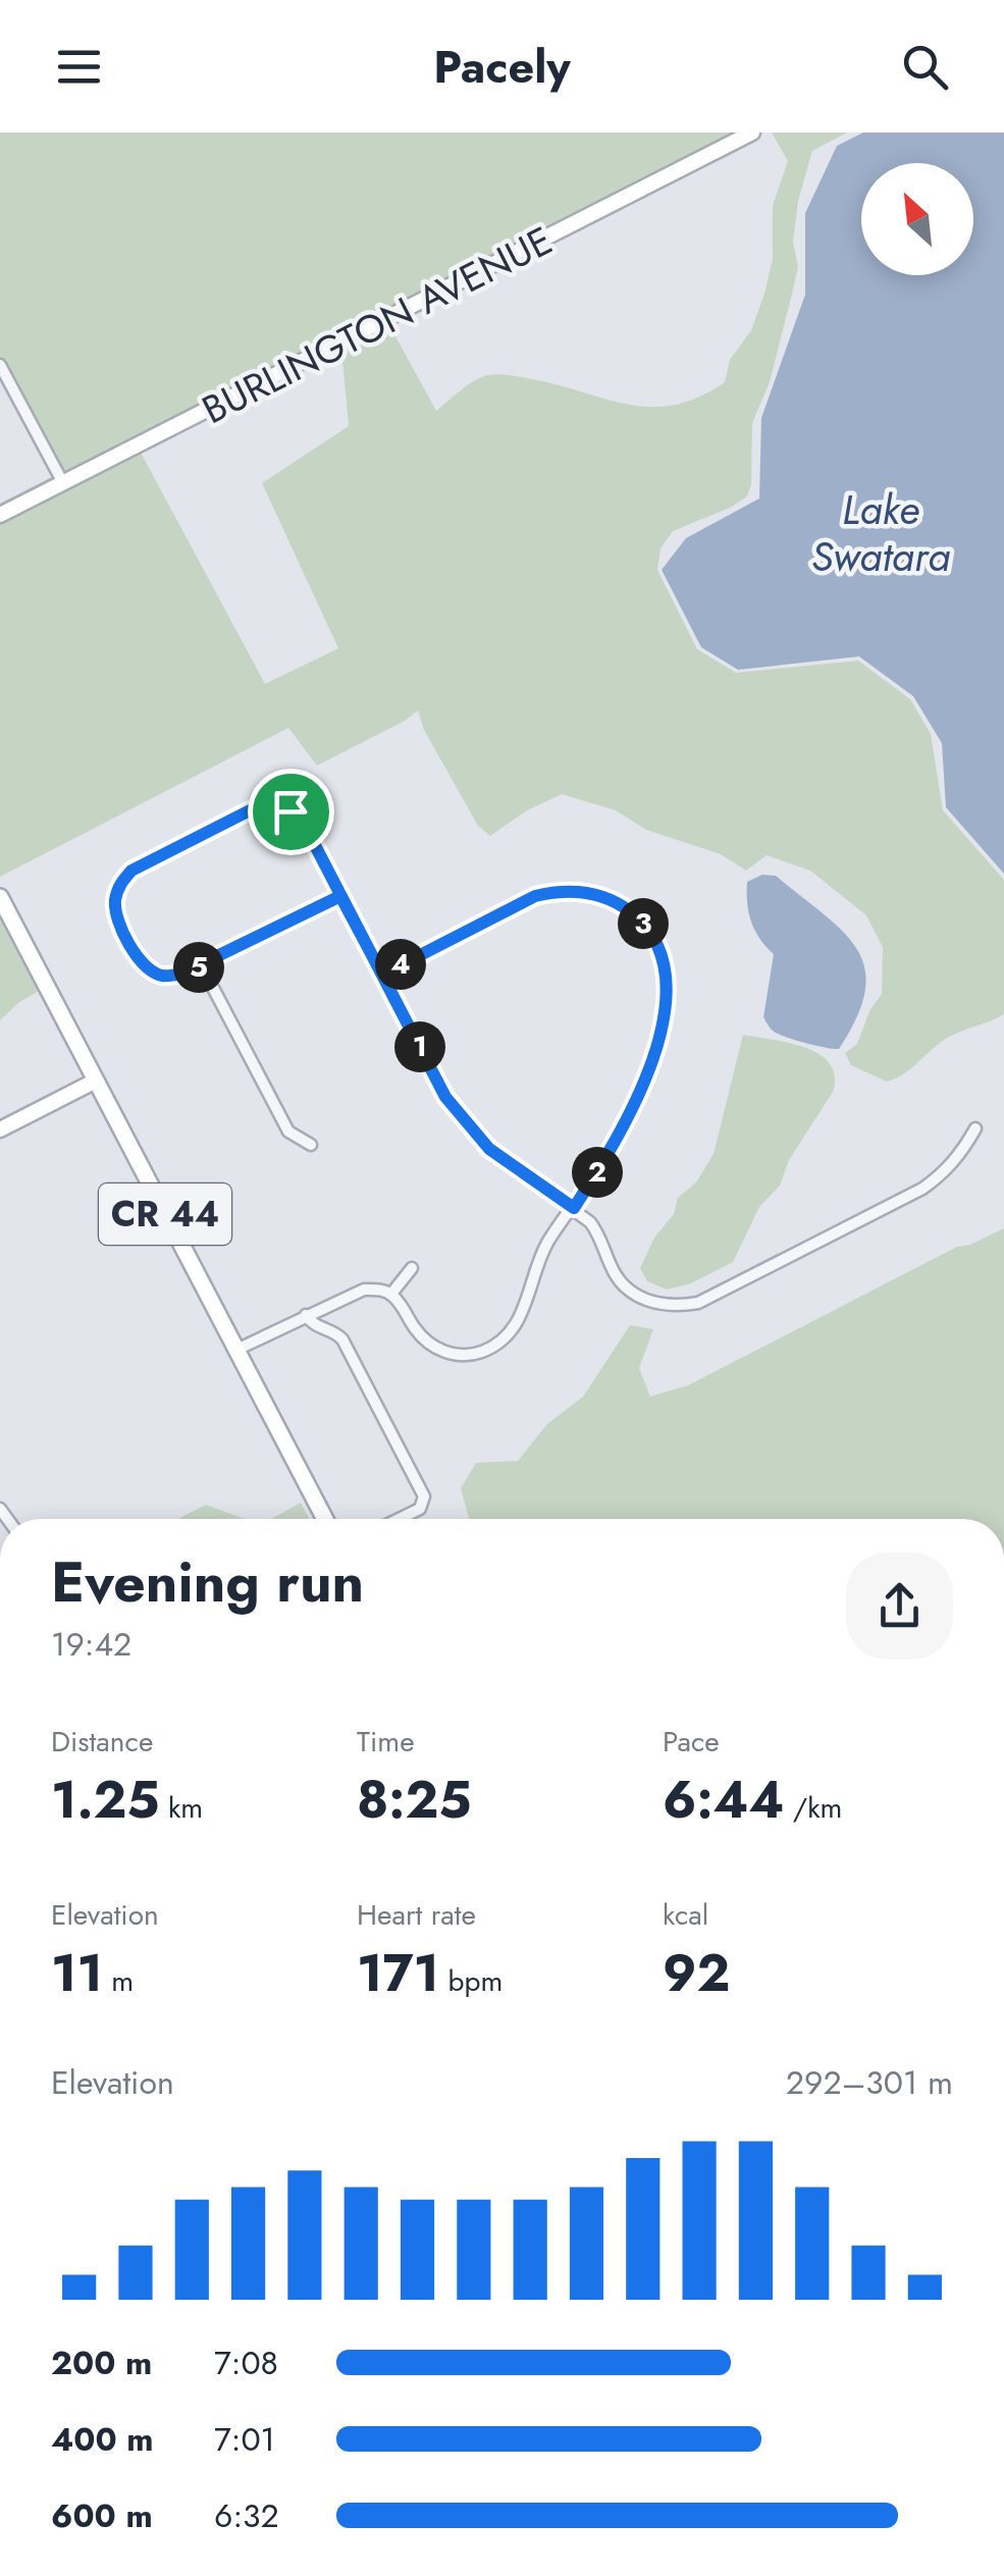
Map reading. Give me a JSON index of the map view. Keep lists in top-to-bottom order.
{
  "streets": {
    "main road": ["CR 44"],
    "street": ["BURLINGTON AVENUE"]
  },
  "water": ["Lake Swatara"],
  "north": "top left",
  "page": {
    "header": "Pacely",
    "pins": [
      "3",
      "4",
      "5",
      "1",
      "2"
    ],
    "heading": ["Evening run", "19:42"],
    "stats": [
      ["Distance", "1.25 km"],
      ["Time", "8:25"],
      ["Pace", "6:44 /km"],
      ["Elevation", "11 m"],
      ["Heart rate", "171 bpm"],
      ["kcal", "92"]
    ],
    "chart": ["Elevation", "292–301 m"],
    "list": [
      {
        "name": "200 m",
        "note": "7:08"
      },
      {
        "name": "400 m",
        "note": "7:01"
      },
      {
        "name": "600 m",
        "note": "6:32"
      }
    ]
  }
}
